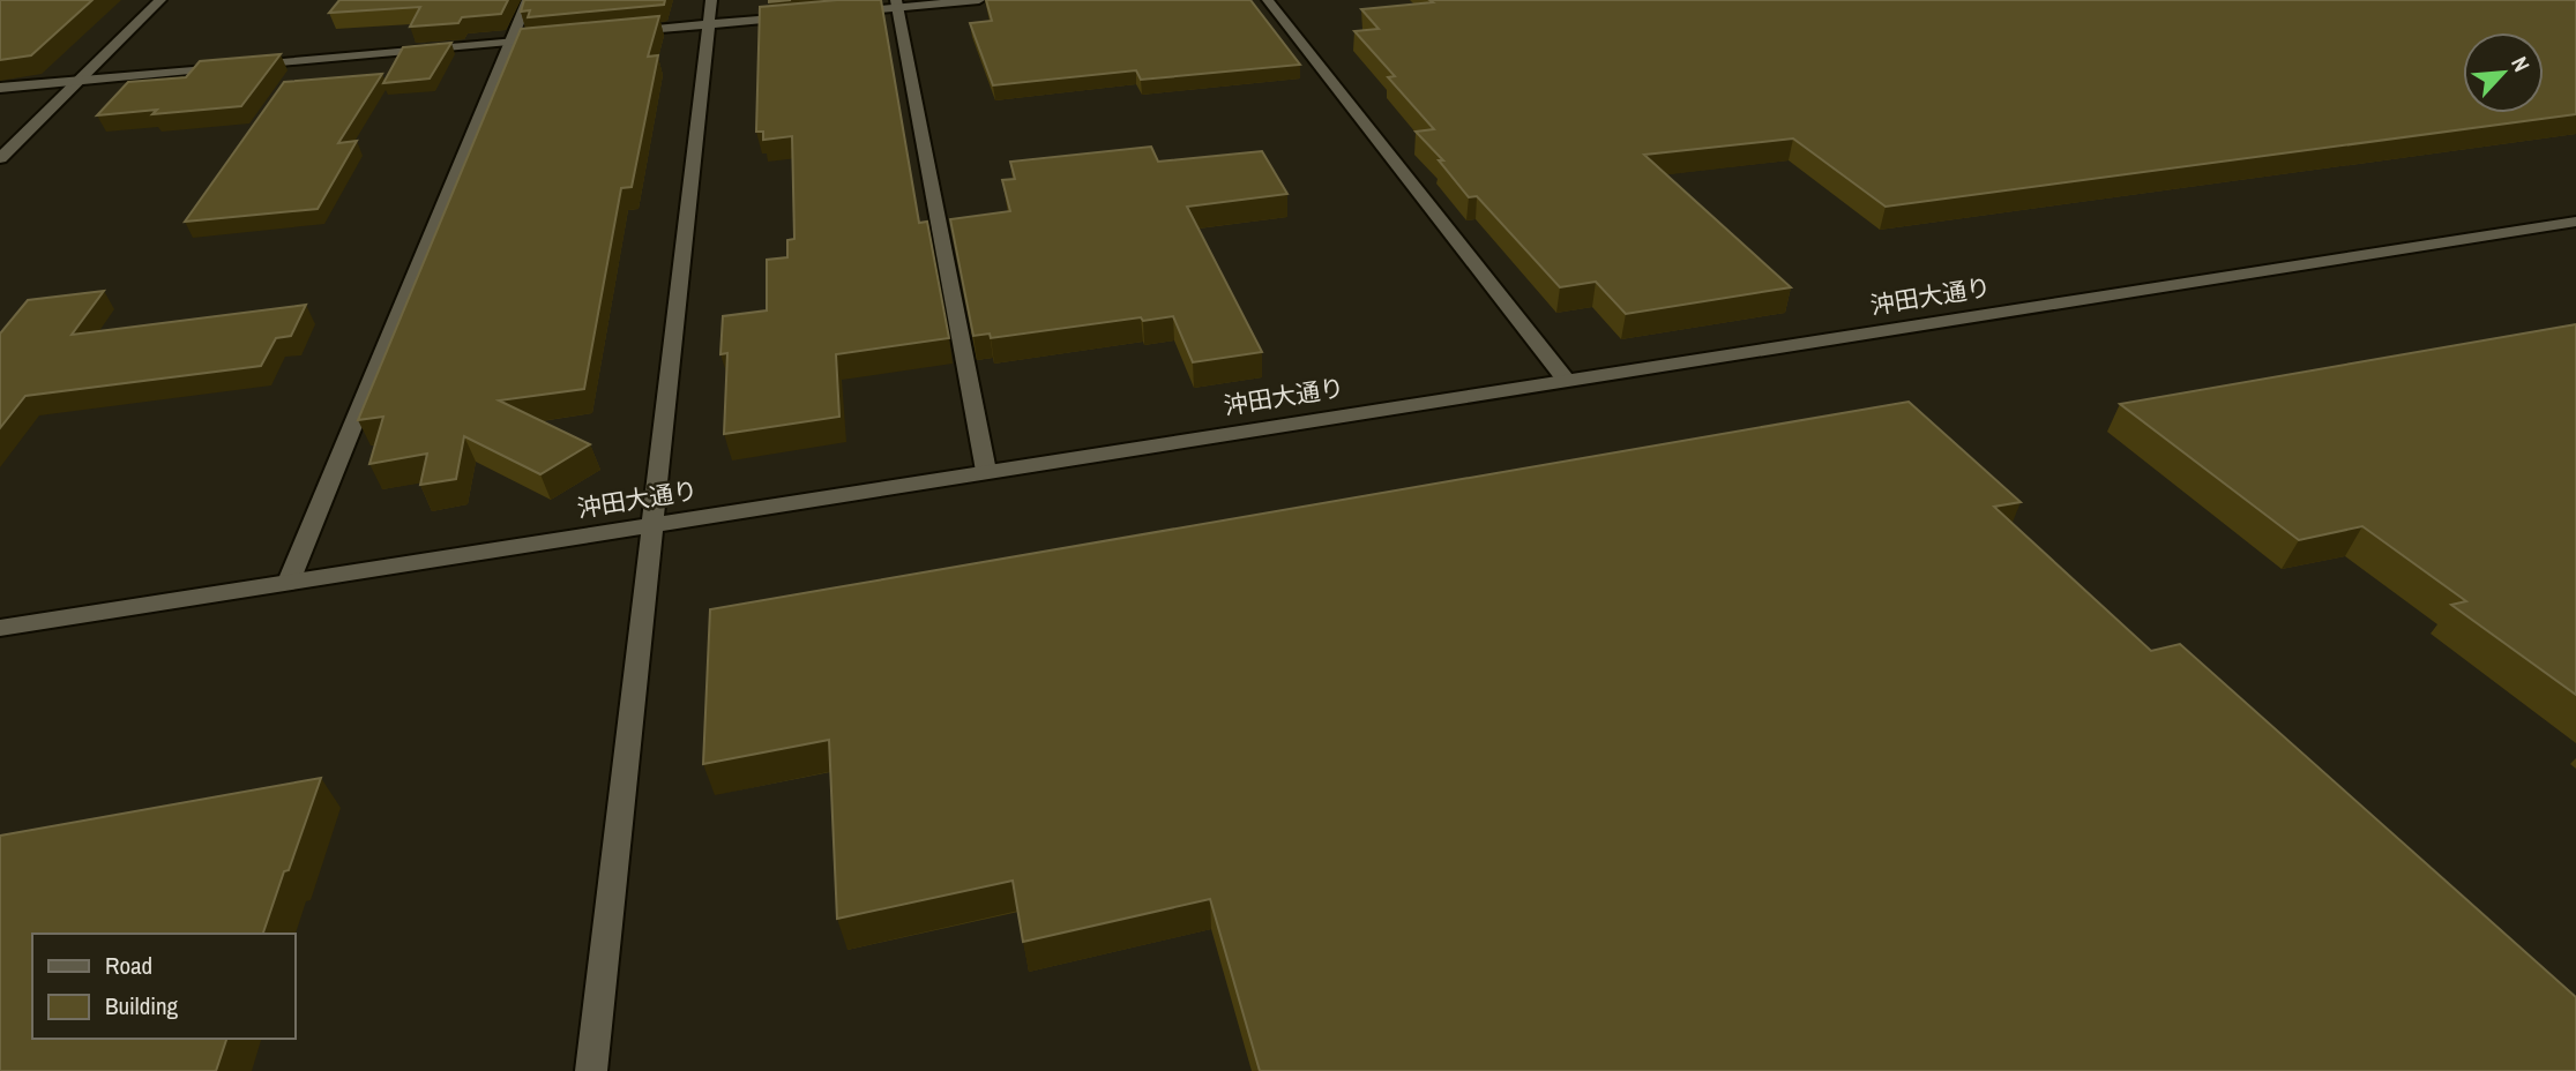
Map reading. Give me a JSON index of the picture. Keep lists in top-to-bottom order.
{
  "streets": {
    "street": ["沖田大通り"]
  },
  "legend": ["Road", "Building"],
  "north": "top right"
}
